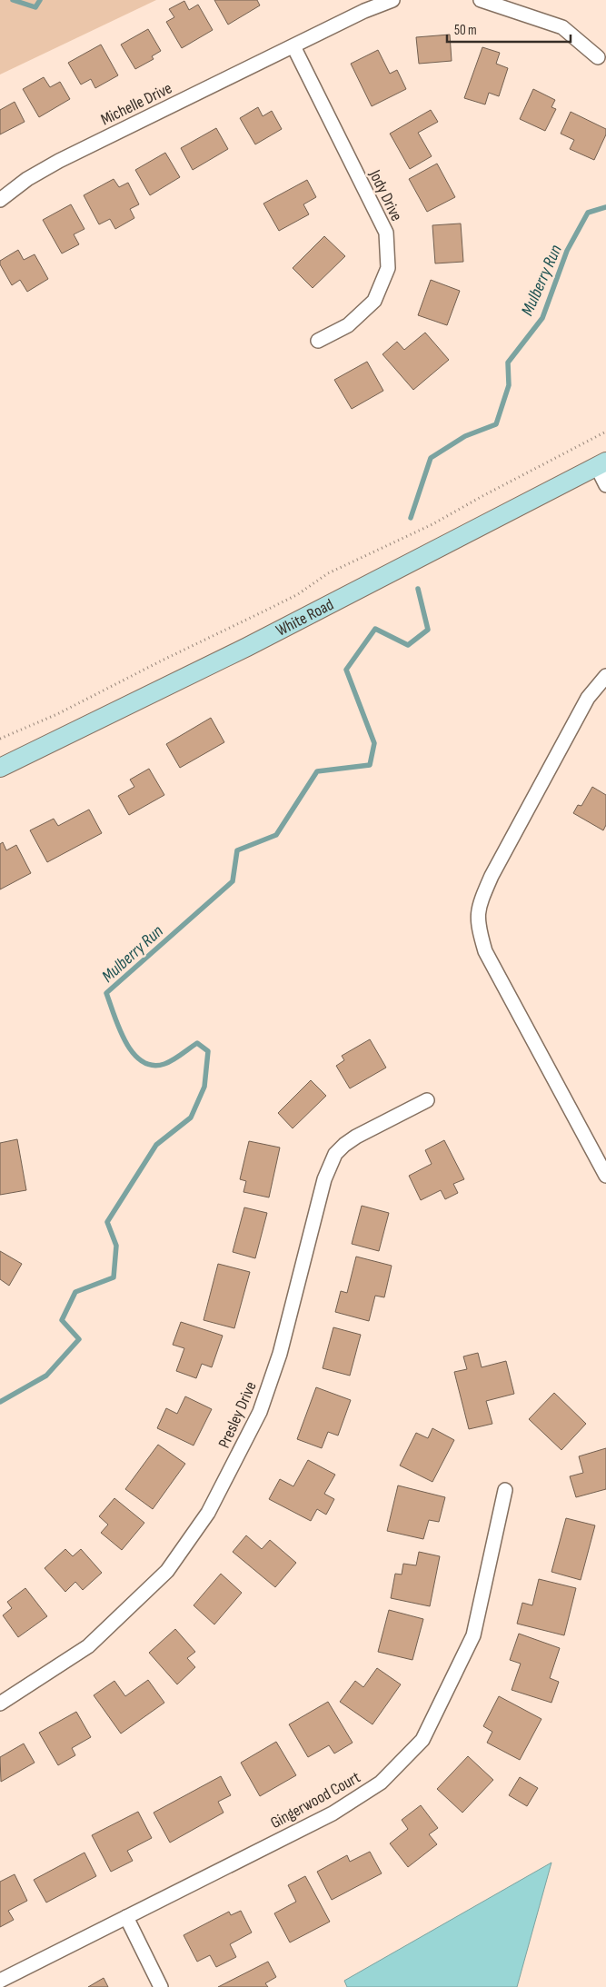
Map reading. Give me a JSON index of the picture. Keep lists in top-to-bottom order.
{
  "streets": {
    "street": [
      "Michelle Drive",
      "Jody Drive",
      "White Road",
      "Presley Drive",
      "Gingerwood Court"
    ]
  },
  "crossings": [
    ["Michelle Drive", "Jody Drive"]
  ],
  "water": ["Mulberry Run"],
  "scale_bar": "50 m"
}
